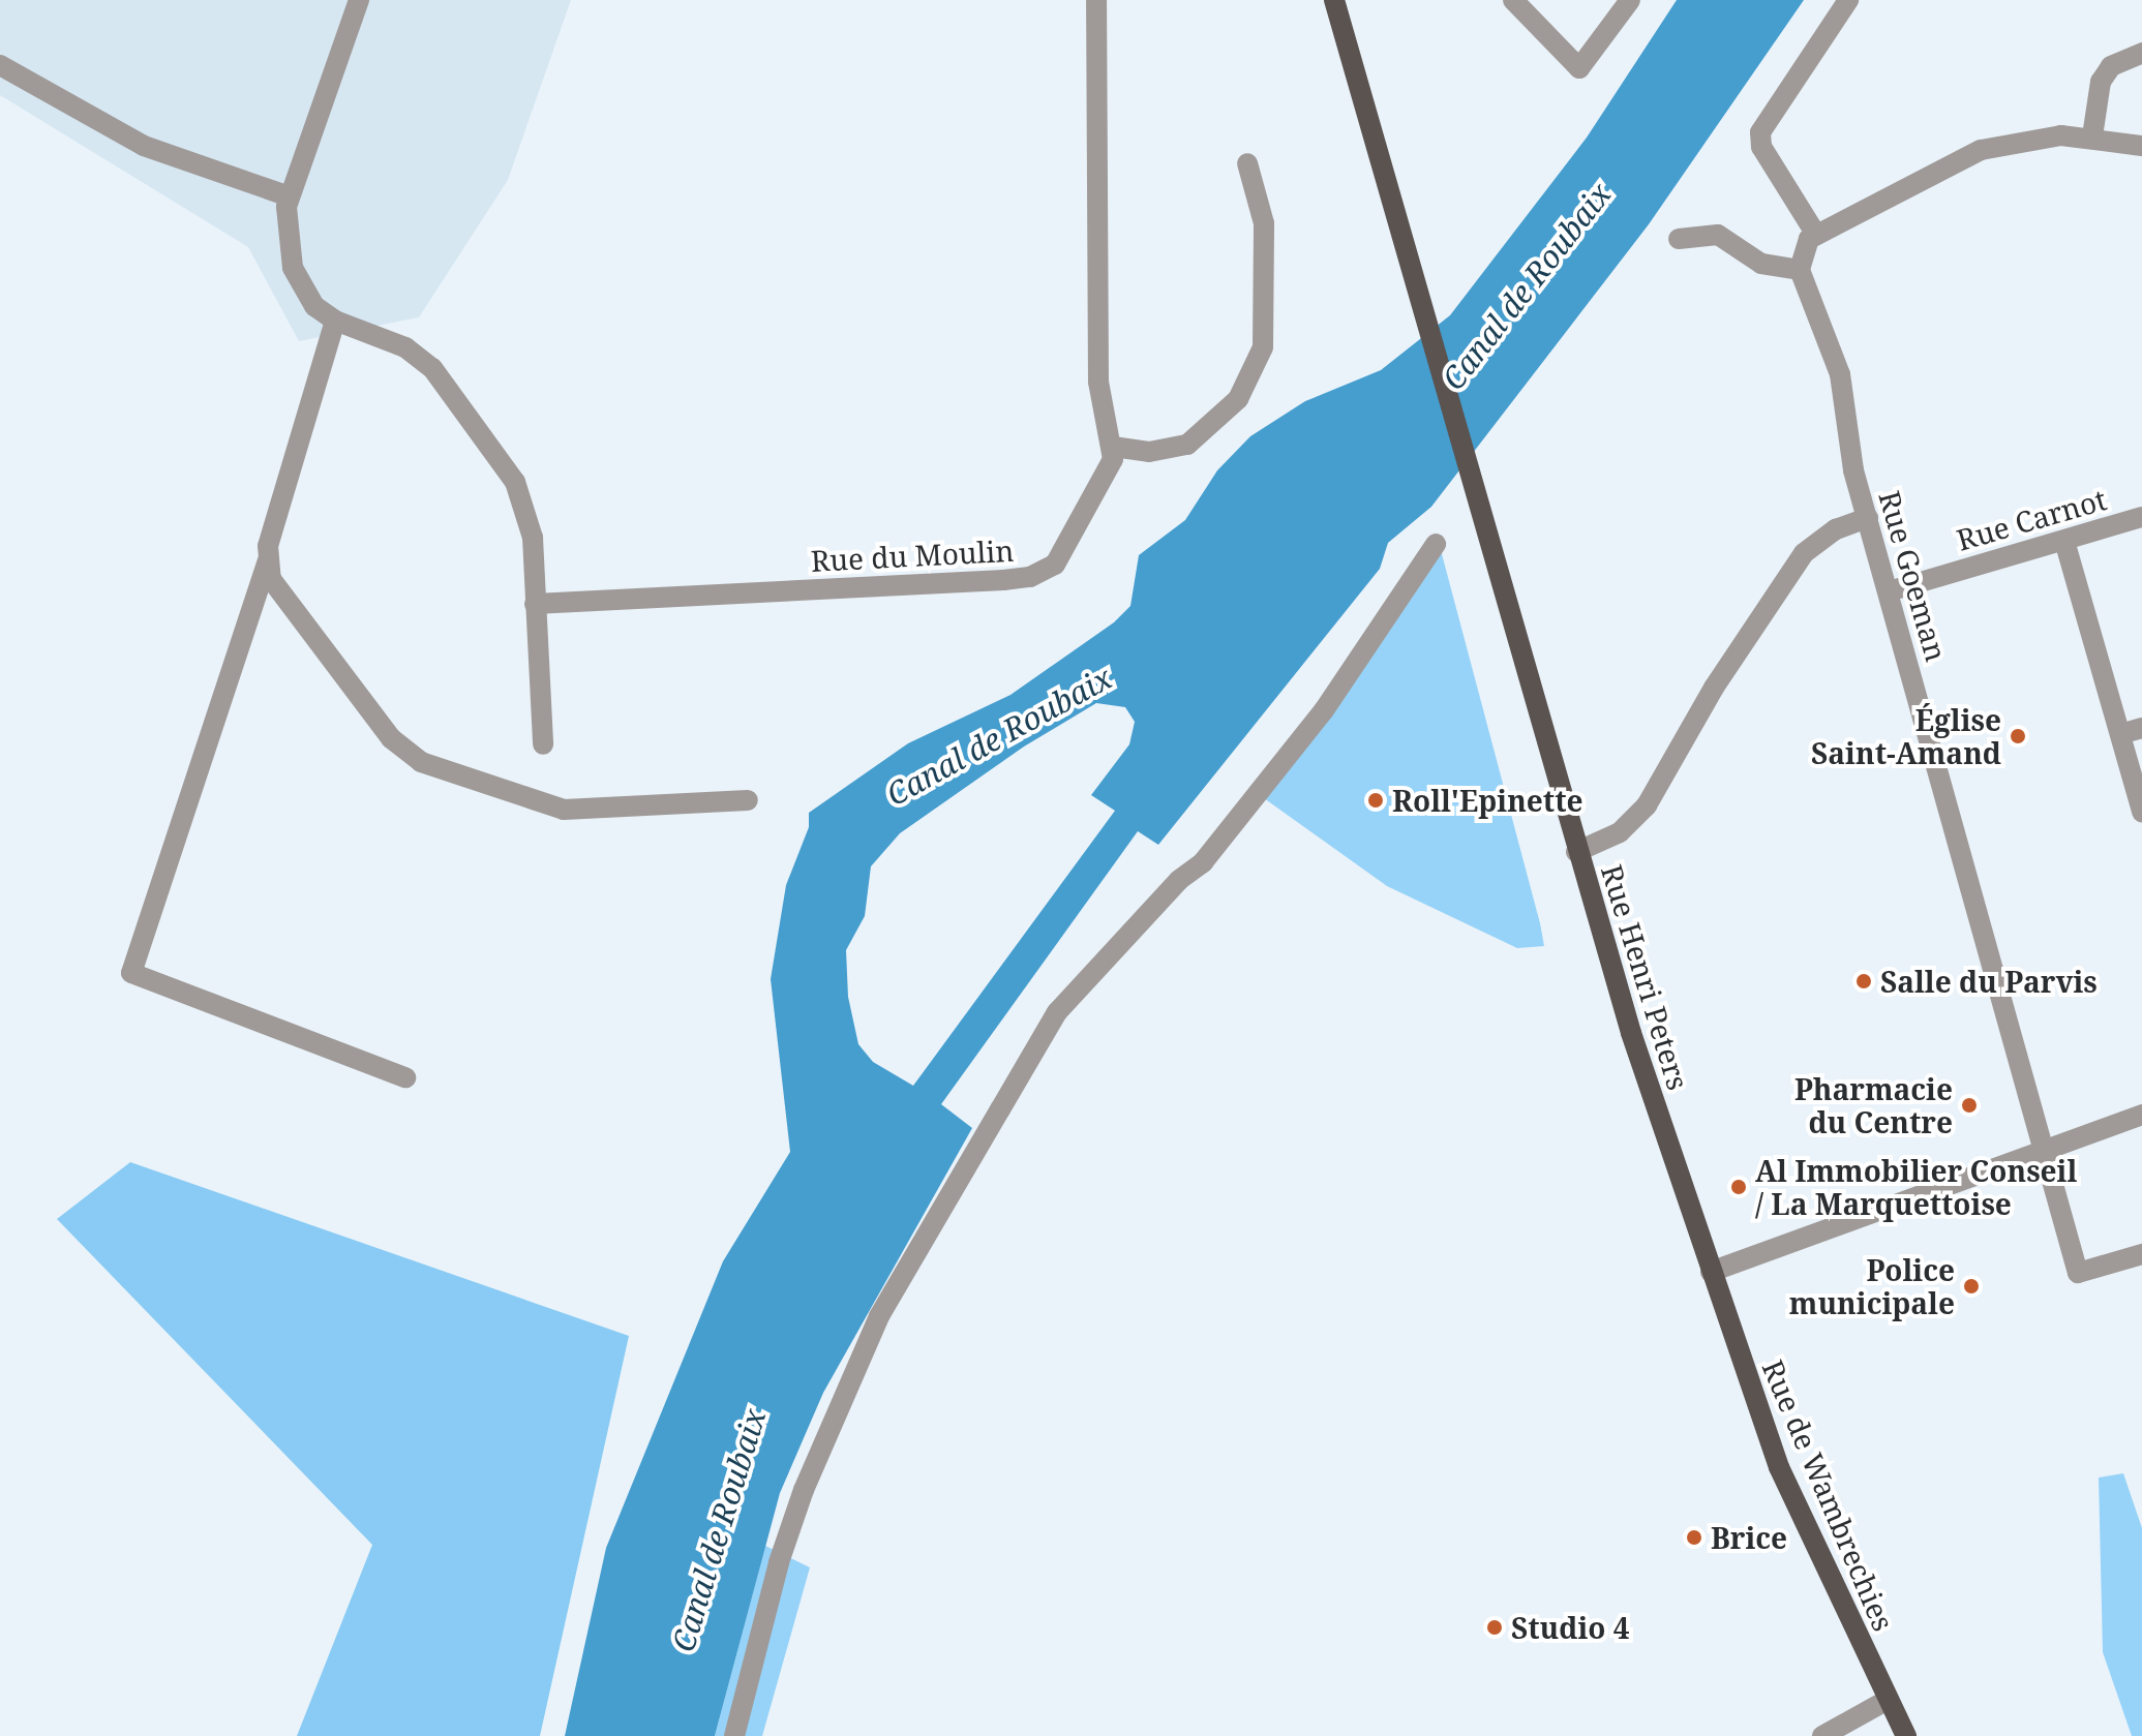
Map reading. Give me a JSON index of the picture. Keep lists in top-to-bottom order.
{
  "streets": {
    "main road": ["Rue Henri Peters", "Rue de Wambrechies"],
    "street": ["Rue Carnot", "Rue du Moulin", "Rue Goeman"]
  },
  "crossings": [
    ["Rue Carnot", "Rue Goeman"],
    ["Rue Goeman", "Rue Henri Peters"],
    ["Rue Henri Peters", "Rue de Wambrechies"]
  ],
  "water": ["Canal de Roubaix"],
  "places": [
    "Église Saint-Amand",
    "Roll'Epinette",
    "Salle du Parvis",
    "Pharmacie du Centre",
    "Al Immobilier Conseil / La Marquettoise",
    "Police municipale",
    "Brice",
    "Studio 4"
  ]
}
